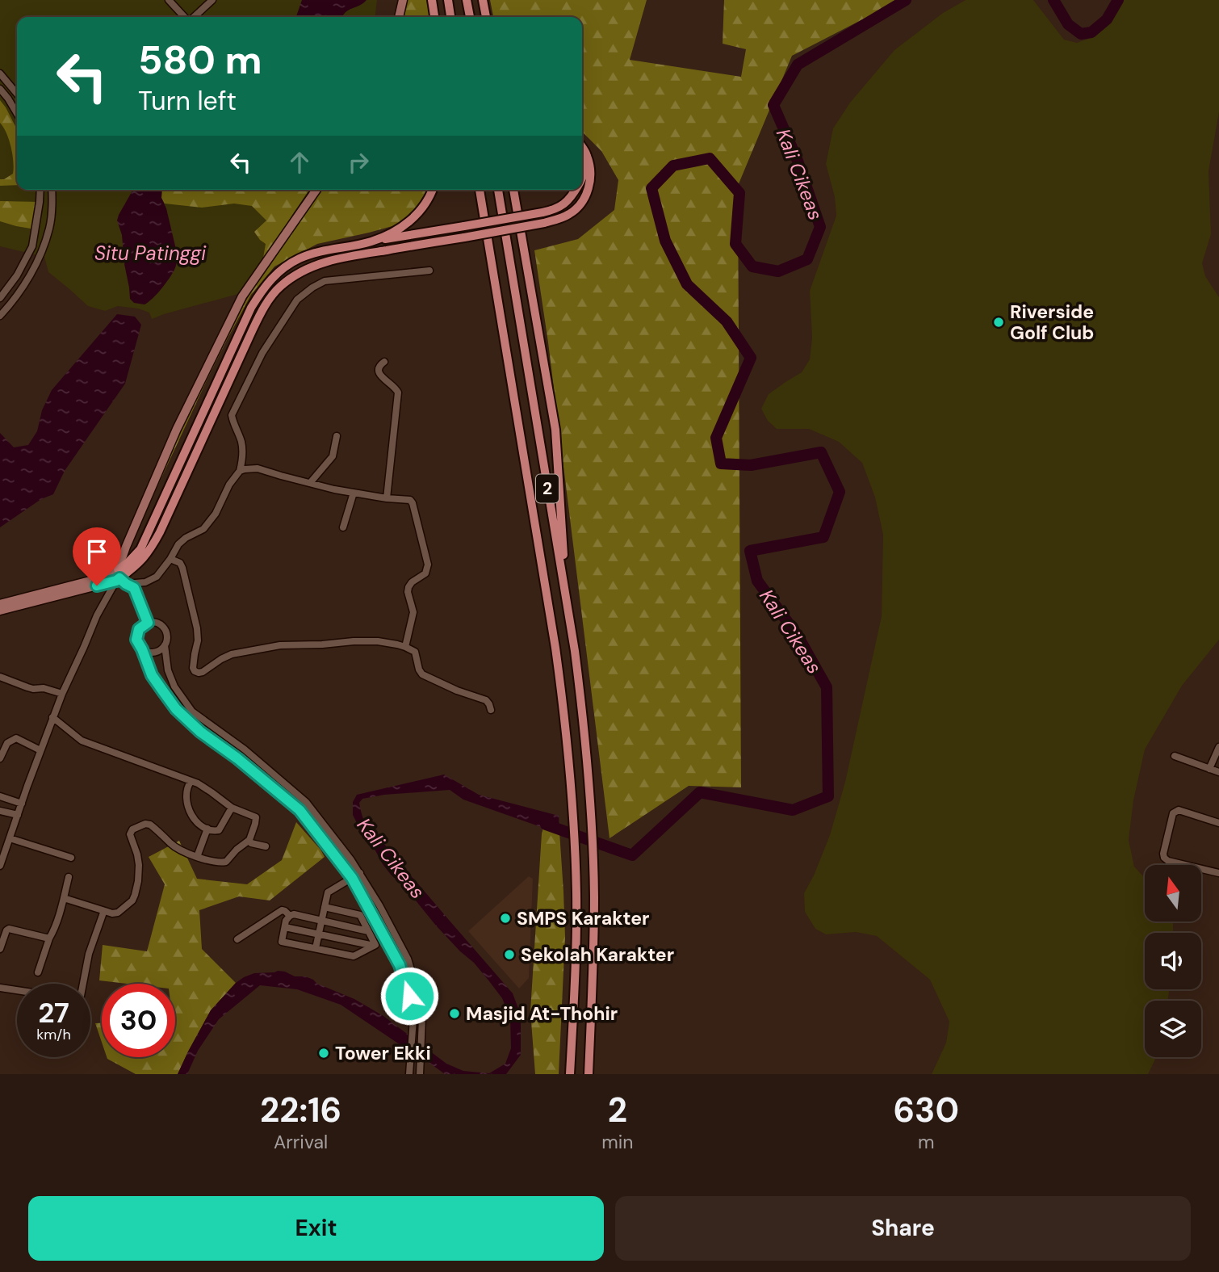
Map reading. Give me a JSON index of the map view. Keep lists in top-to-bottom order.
{
  "streets": {
    "highway": ["2"]
  },
  "water": ["Kali Cikeas", "Situ Patinggi"],
  "places": [
    "Riverside Golf Club",
    "SMPS Karakter",
    "Sekolah Karakter",
    "Masjid At-Thohir",
    "Tower Ekki"
  ],
  "north": "top",
  "page": {
    "turn": ["580 m", "Turn left"],
    "speed": "27 km/h",
    "limit": "30",
    "eta": [
      "22:16",
      "Arrival",
      "2",
      "min",
      "630",
      "m"
    ],
    "buttons": ["Exit", "Share"]
  }
}
